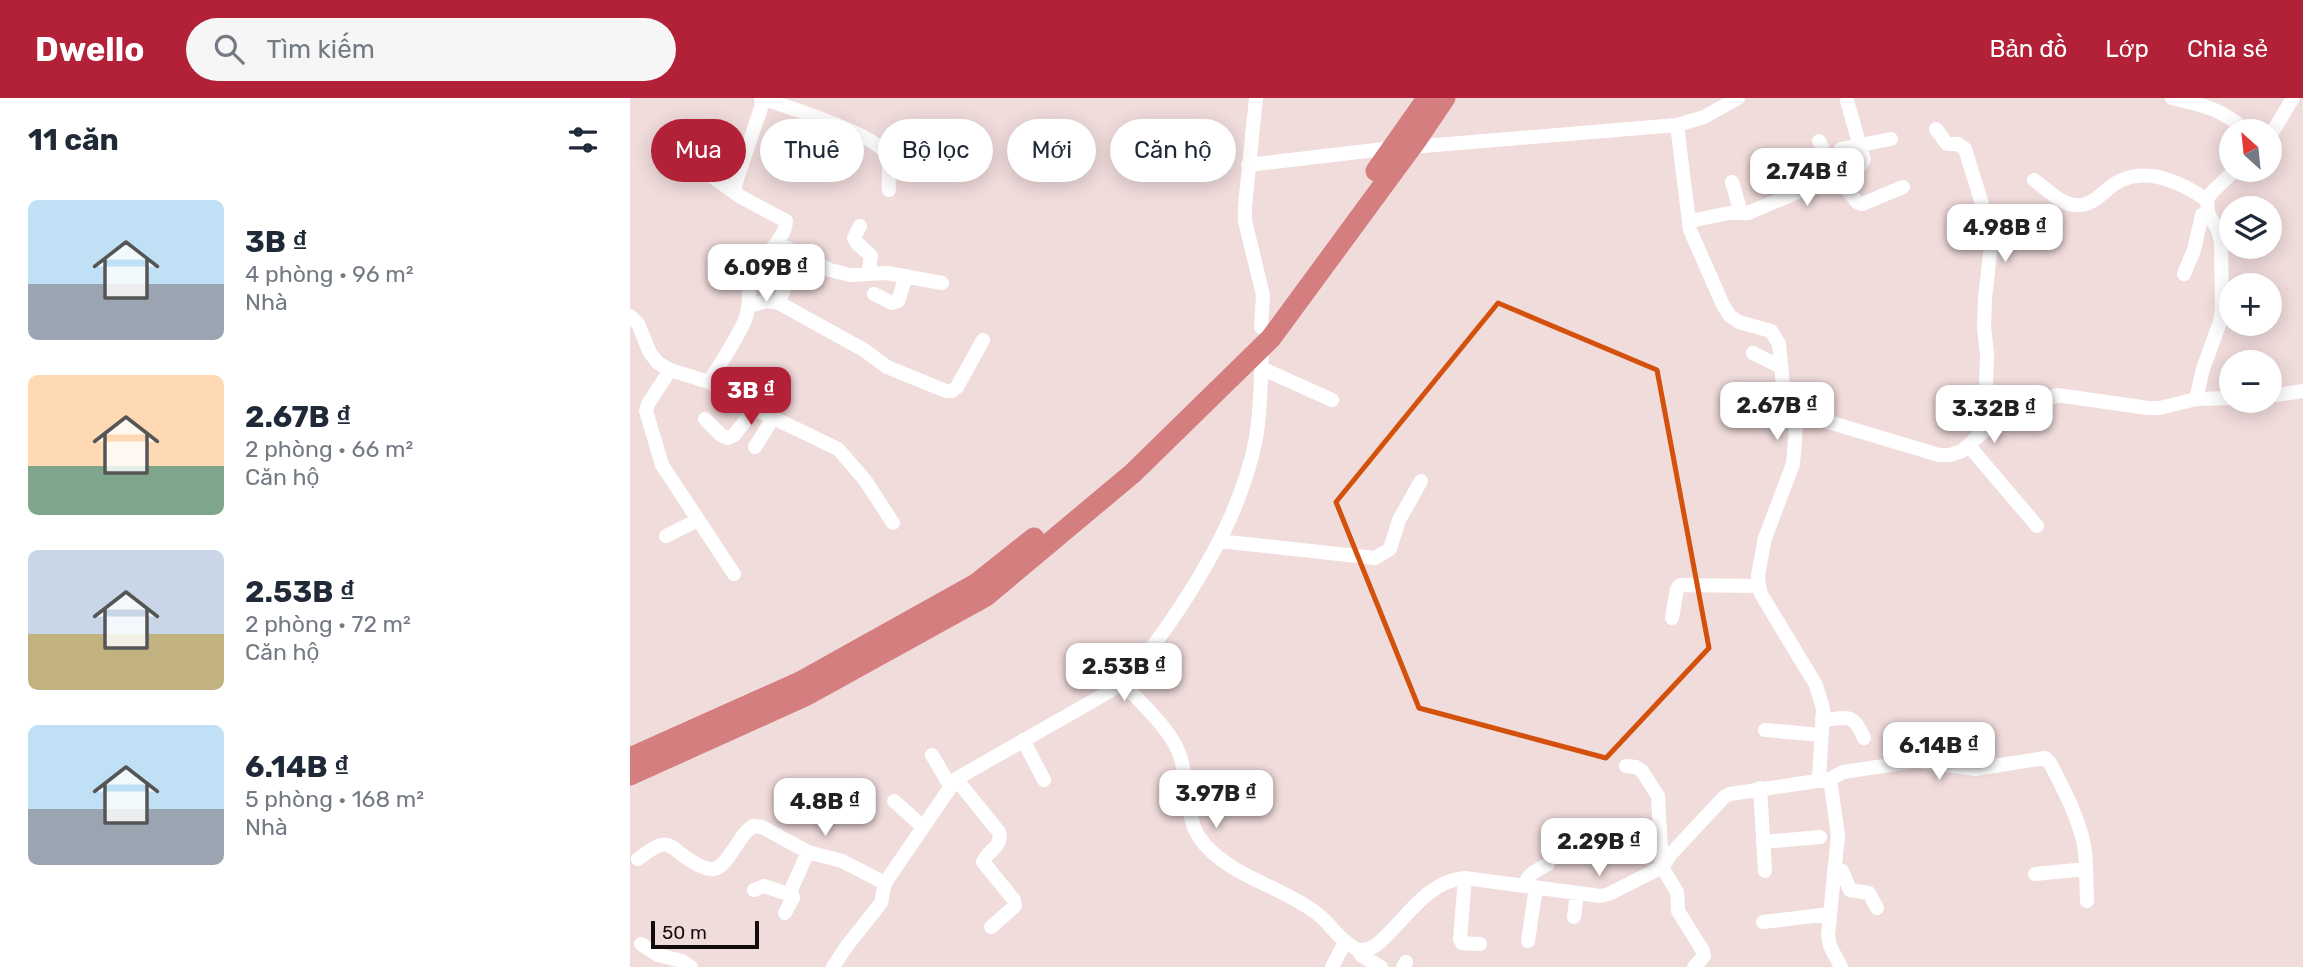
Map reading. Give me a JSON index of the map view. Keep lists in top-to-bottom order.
{
  "scale_bar": "50 m",
  "north": "top left",
  "page": {
    "header": "Dwello",
    "search": "Tìm kiếm",
    "nav": ["Bản đồ", "Lớp", "Chia sẻ"],
    "heading": "11 căn",
    "map_buttons": ["+", "−"],
    "chip": [
      "Mua",
      "Thuê",
      "Bộ lọc",
      "Mới",
      "Căn hộ"
    ],
    "price": [
      "2.74B ₫",
      "4.98B ₫",
      "6.09B ₫",
      "3B ₫",
      "2.67B ₫",
      "3.32B ₫",
      "2.53B ₫",
      "6.14B ₫",
      "3.97B ₫",
      "4.8B ₫",
      "2.29B ₫"
    ],
    "list": [
      {
        "name": "3B ₫",
        "note": "4 phòng · 96 m² · Nhà"
      },
      {
        "name": "2.67B ₫",
        "note": "2 phòng · 66 m² · Căn hộ"
      },
      {
        "name": "2.53B ₫",
        "note": "2 phòng · 72 m² · Căn hộ"
      },
      {
        "name": "6.14B ₫",
        "note": "5 phòng · 168 m² · Nhà"
      }
    ],
    "scale": "50 m"
  }
}
